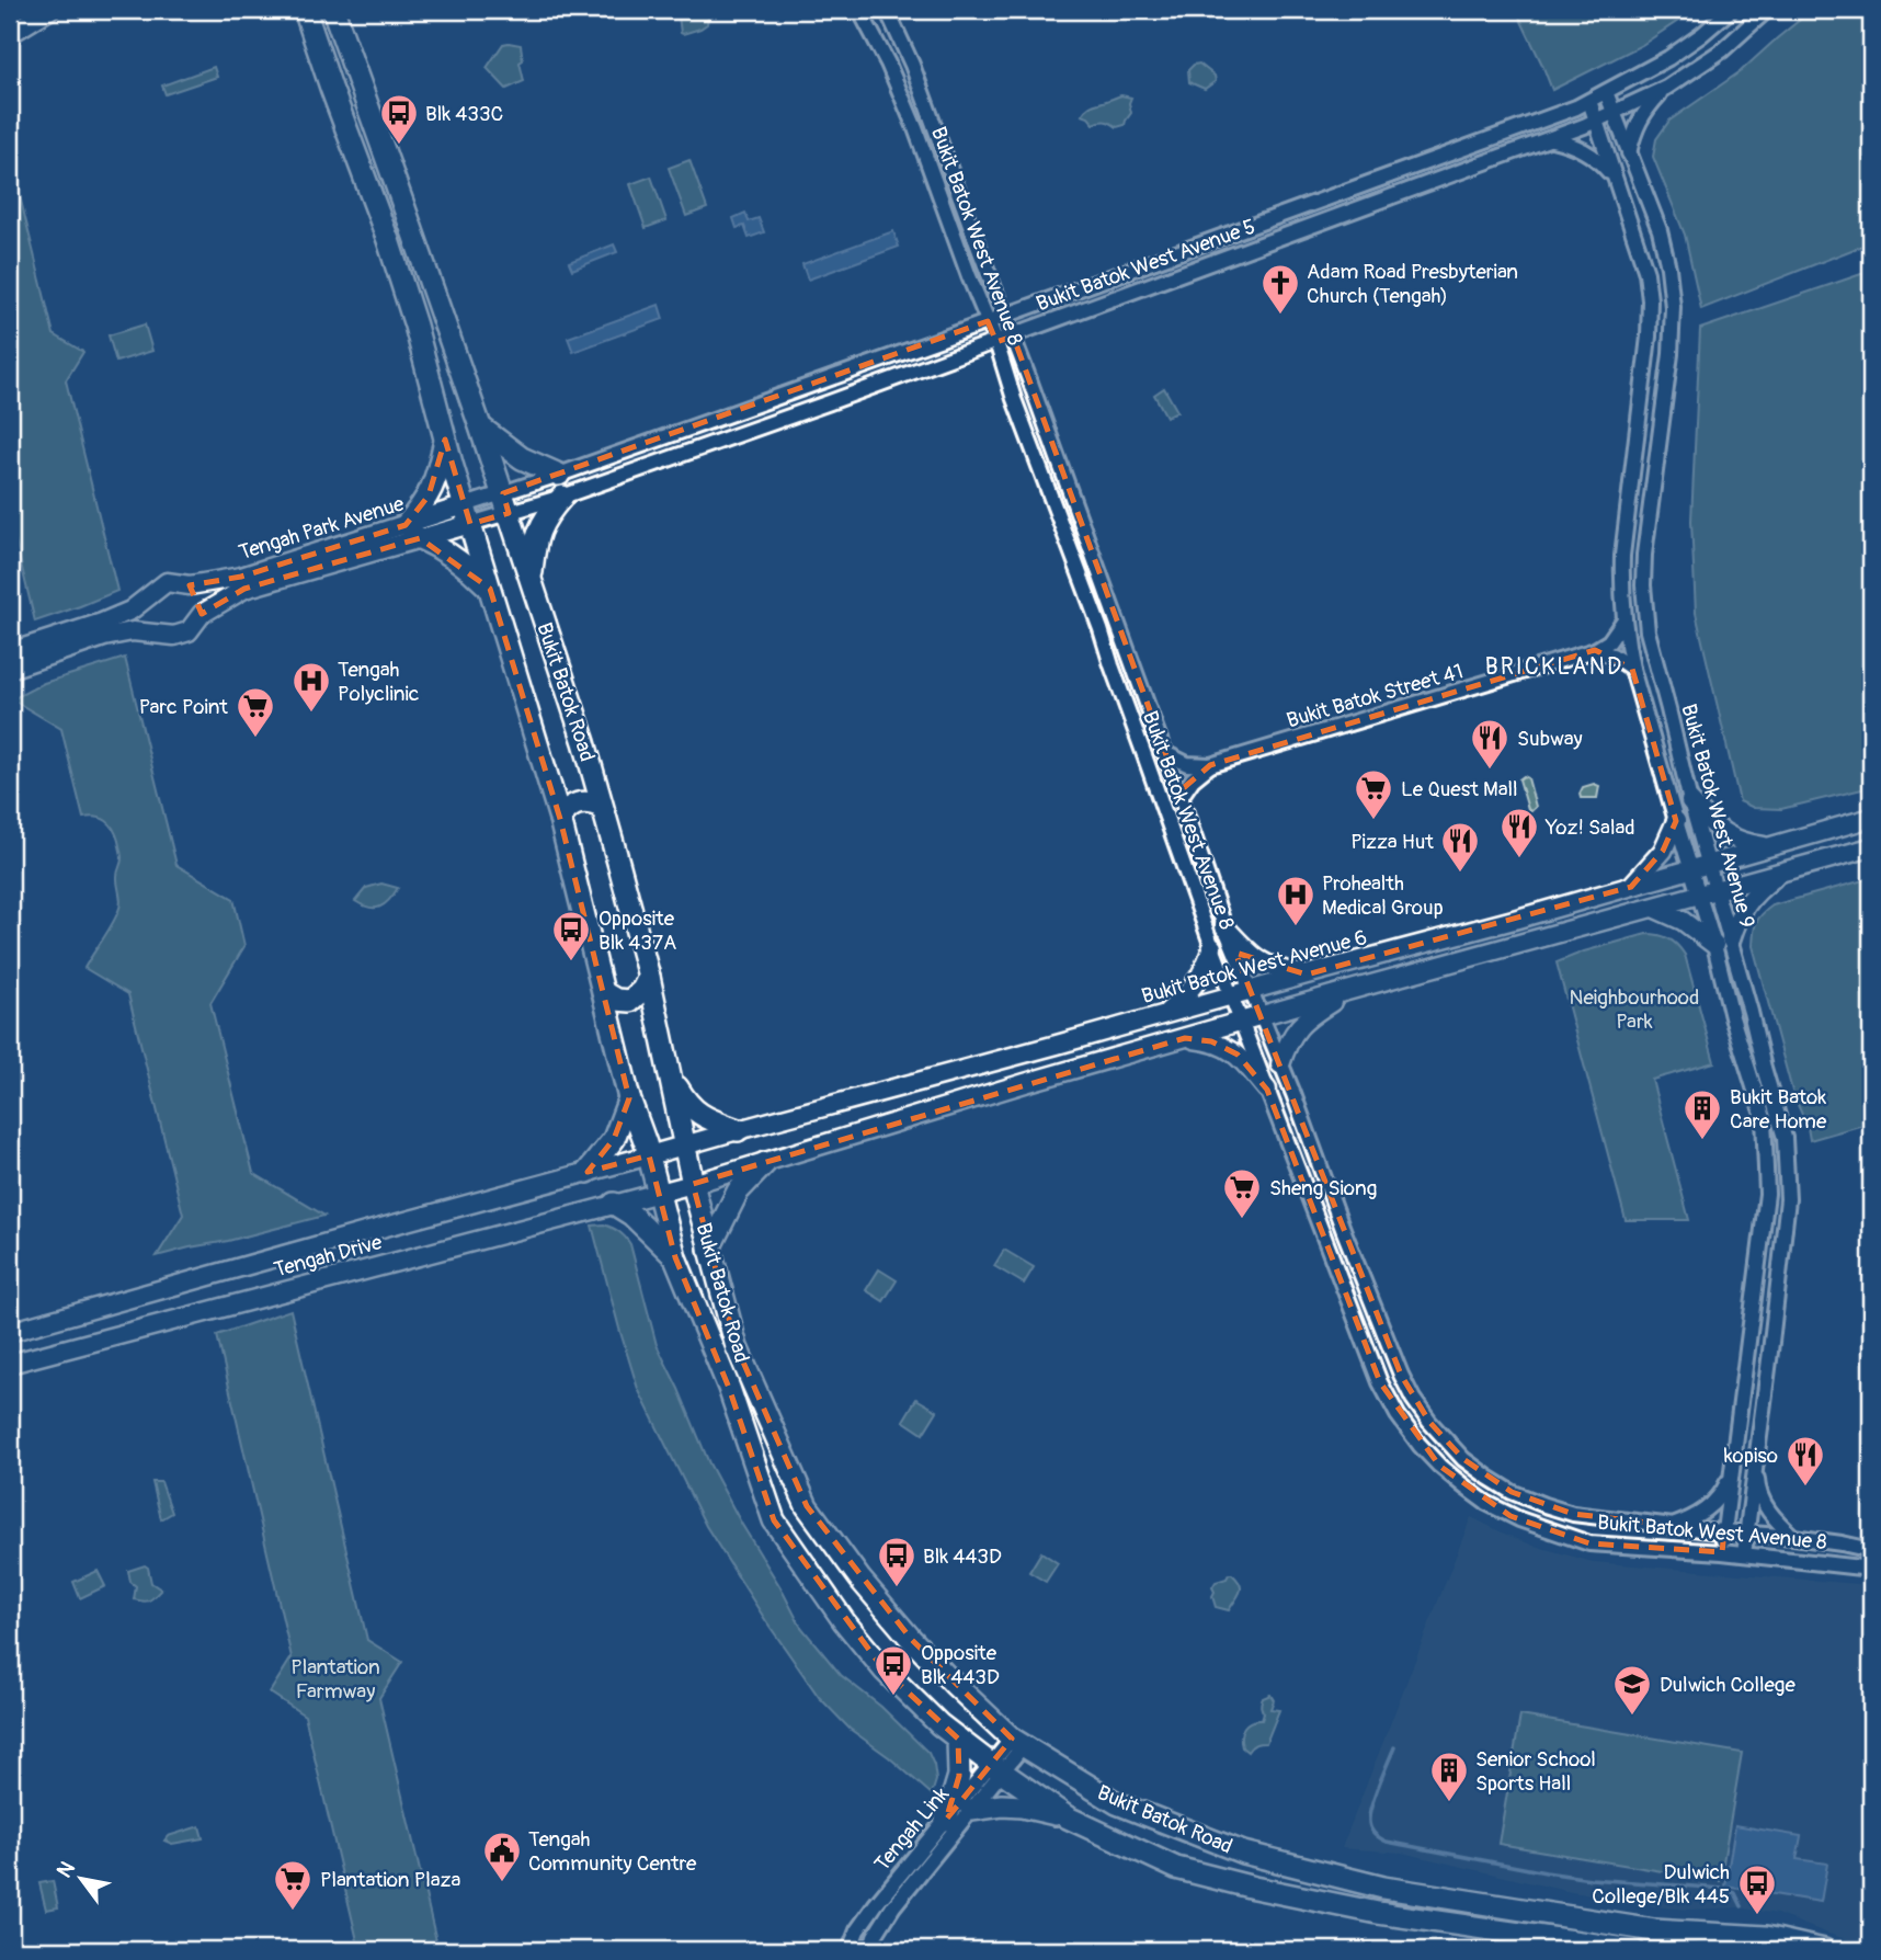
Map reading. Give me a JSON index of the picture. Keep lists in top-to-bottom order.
{
  "streets": {
    "main road": ["Bukit Batok Road"],
    "street": [
      "Bukit Batok West Avenue 8",
      "Bukit Batok West Avenue 5",
      "Tengah Park Avenue",
      "Bukit Batok Street 41",
      "Bukit Batok West Avenue 9",
      "Bukit Batok West Avenue 6",
      "Tengah Drive",
      "Tengah Link"
    ]
  },
  "crossings": [
    ["Bukit Batok West Avenue 8", "Bukit Batok West Avenue 5"],
    ["Bukit Batok West Avenue 8", "Bukit Batok Street 41"],
    ["Bukit Batok West Avenue 8", "Bukit Batok West Avenue 9"],
    ["Bukit Batok West Avenue 8", "Bukit Batok West Avenue 6"],
    ["Bukit Batok West Avenue 5", "Tengah Park Avenue"],
    ["Bukit Batok West Avenue 5", "Bukit Batok Road"],
    ["Bukit Batok West Avenue 5", "Bukit Batok West Avenue 9"],
    ["Tengah Park Avenue", "Bukit Batok Road"],
    ["Bukit Batok Road", "Bukit Batok West Avenue 6"],
    ["Bukit Batok Road", "Tengah Drive"],
    ["Bukit Batok Road", "Tengah Link"],
    ["Bukit Batok Street 41", "Bukit Batok West Avenue 9"],
    ["Bukit Batok West Avenue 9", "Bukit Batok West Avenue 6"],
    ["Bukit Batok West Avenue 6", "Tengah Drive"]
  ],
  "districts": ["BRICKLAND"],
  "parks": ["Neighbourhood Park", "Plantation Farmway"],
  "places": {
    "bus stop": [
      "Blk 433C",
      "Opposite Blk 437A",
      "Blk 443D",
      "Opposite Blk 443D",
      "Dulwich College/Blk 445"
    ],
    "church": ["Adam Road Presbyterian Church (Tengah)"],
    "hospital": ["Tengah Polyclinic", "Prohealth Medical Group"],
    "supermarket": [
      "Parc Point",
      "Le Quest Mall",
      "Sheng Siong",
      "Plantation Plaza"
    ],
    "restaurant": [
      "Subway",
      "Yoz! Salad",
      "Pizza Hut",
      "kopiso"
    ],
    "building": ["Bukit Batok Care Home", "Senior School Sports Hall"],
    "school or university": ["Dulwich College"],
    "public building": ["Tengah Community Centre"]
  },
  "north": "top left"
}
